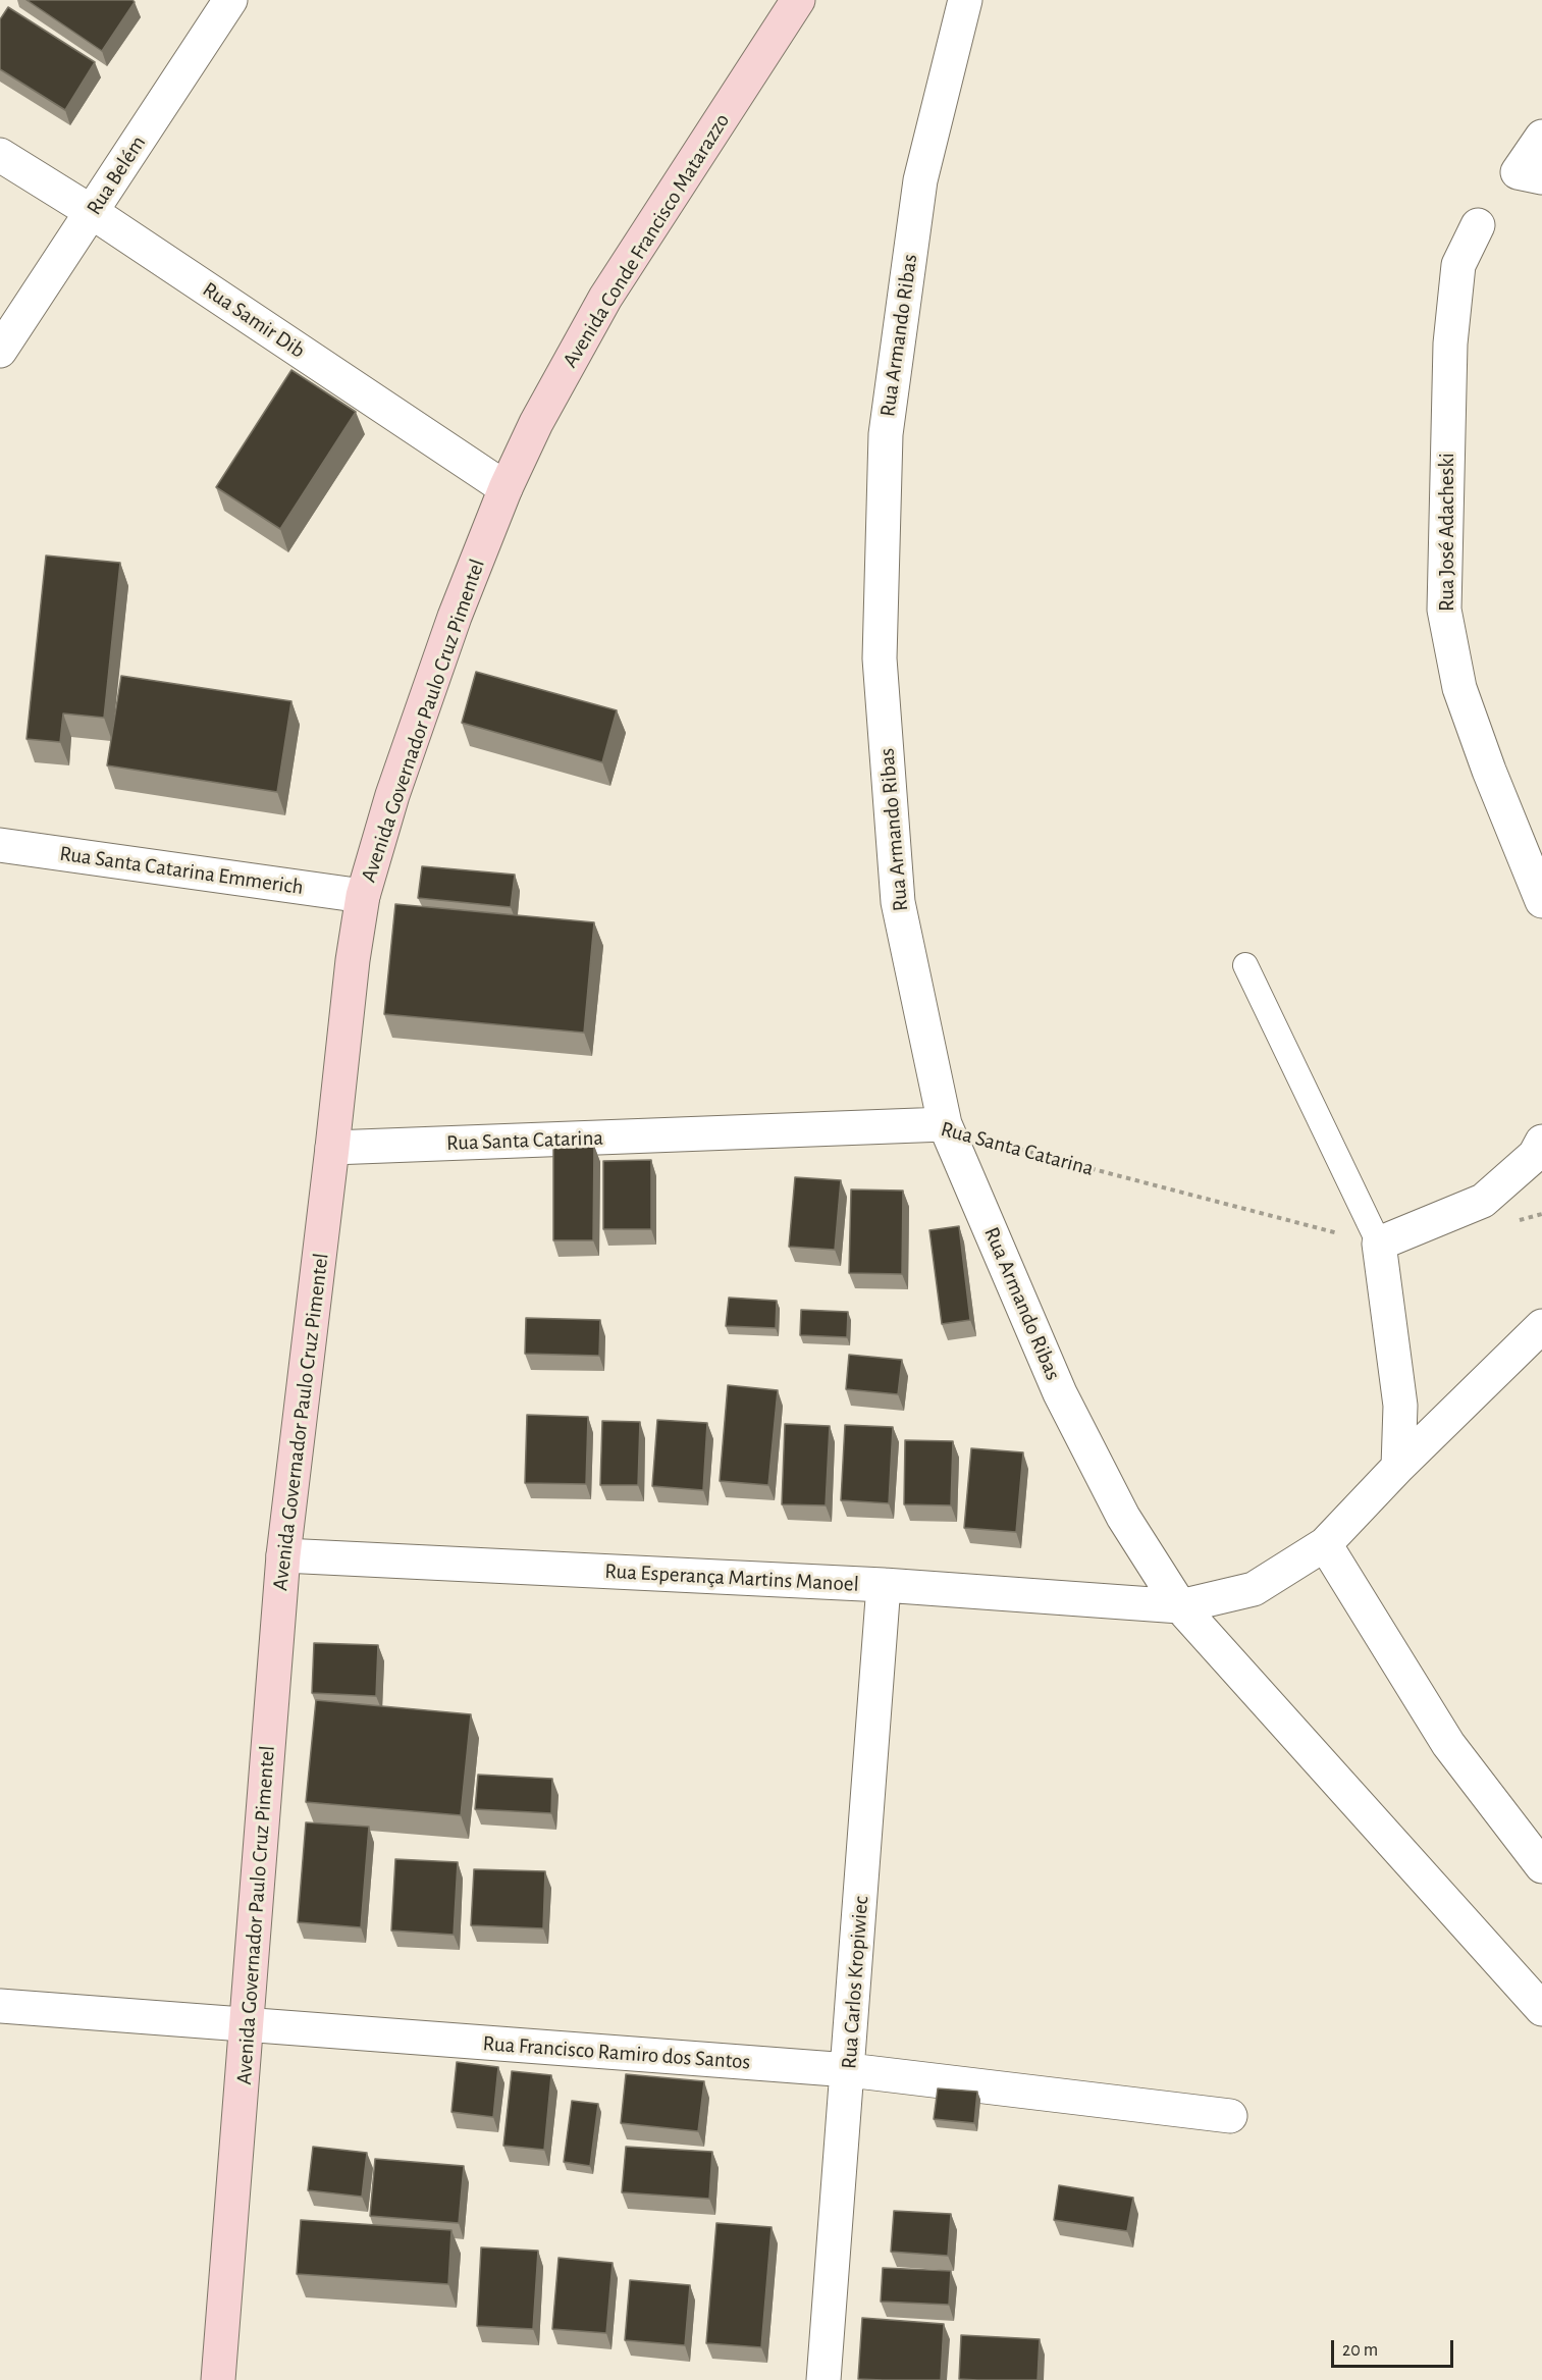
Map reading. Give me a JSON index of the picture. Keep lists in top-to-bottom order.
{
  "streets": {
    "street": [
      "Rua Belém",
      "Avenida Conde Francisco Matarazzo",
      "Rua Samir Dib",
      "Rua Armando Ribas",
      "Rua José Adacheski",
      "Avenida Governador Paulo Cruz Pimentel",
      "Rua Santa Catarina Emmerich",
      "Rua Santa Catarina",
      "Rua Esperança Martins Manoel",
      "Rua Carlos Kropiwiec",
      "Rua Francisco Ramiro dos Santos"
    ]
  },
  "crossings": [
    ["Rua Belém", "Rua Samir Dib"],
    ["Avenida Conde Francisco Matarazzo", "Rua Samir Dib"],
    ["Avenida Conde Francisco Matarazzo", "Avenida Governador Paulo Cruz Pimentel"],
    ["Rua Samir Dib", "Avenida Governador Paulo Cruz Pimentel"],
    ["Rua Armando Ribas", "Rua Santa Catarina"],
    ["Rua Armando Ribas", "Rua Esperança Martins Manoel"],
    ["Avenida Governador Paulo Cruz Pimentel", "Rua Santa Catarina Emmerich"],
    ["Avenida Governador Paulo Cruz Pimentel", "Rua Santa Catarina"],
    ["Avenida Governador Paulo Cruz Pimentel", "Rua Esperança Martins Manoel"],
    ["Avenida Governador Paulo Cruz Pimentel", "Rua Francisco Ramiro dos Santos"],
    ["Rua Esperança Martins Manoel", "Rua Carlos Kropiwiec"],
    ["Rua Carlos Kropiwiec", "Rua Francisco Ramiro dos Santos"]
  ],
  "scale_bar": "20 m"
}
